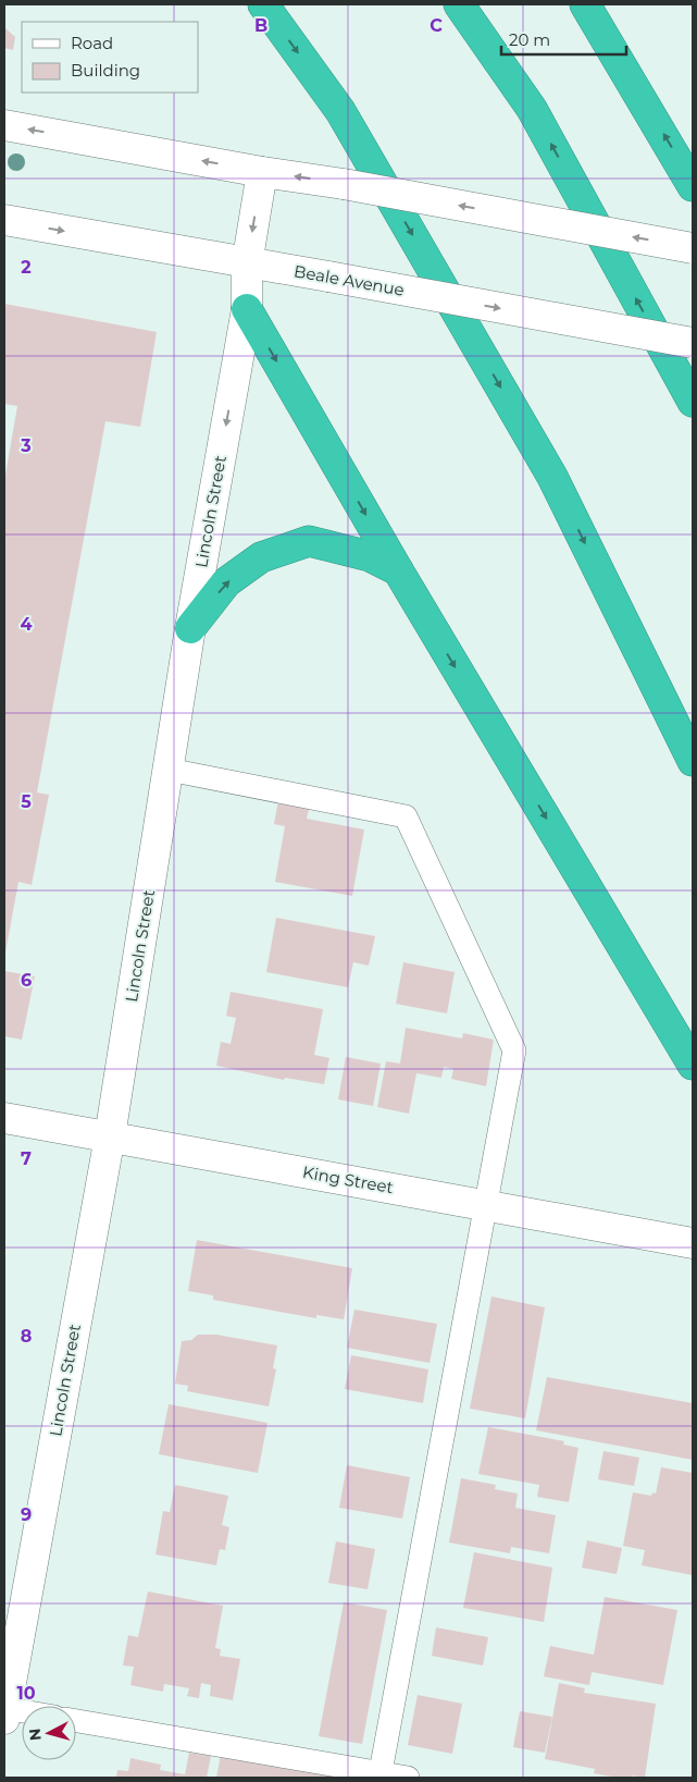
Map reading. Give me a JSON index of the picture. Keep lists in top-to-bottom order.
{
  "streets": {
    "street": ["Beale Avenue", "Lincoln Street", "King Street"]
  },
  "crossings": [
    ["Beale Avenue", "Lincoln Street"],
    ["Lincoln Street", "King Street"]
  ],
  "legend": ["Road", "Building"],
  "scale_bar": "20 m",
  "north": "left",
  "grid": {
    "columns": ["B", "C"],
    "rows": [
      "2",
      "3",
      "4",
      "5",
      "6",
      "7",
      "8",
      "9",
      "10"
    ]
  }
}
